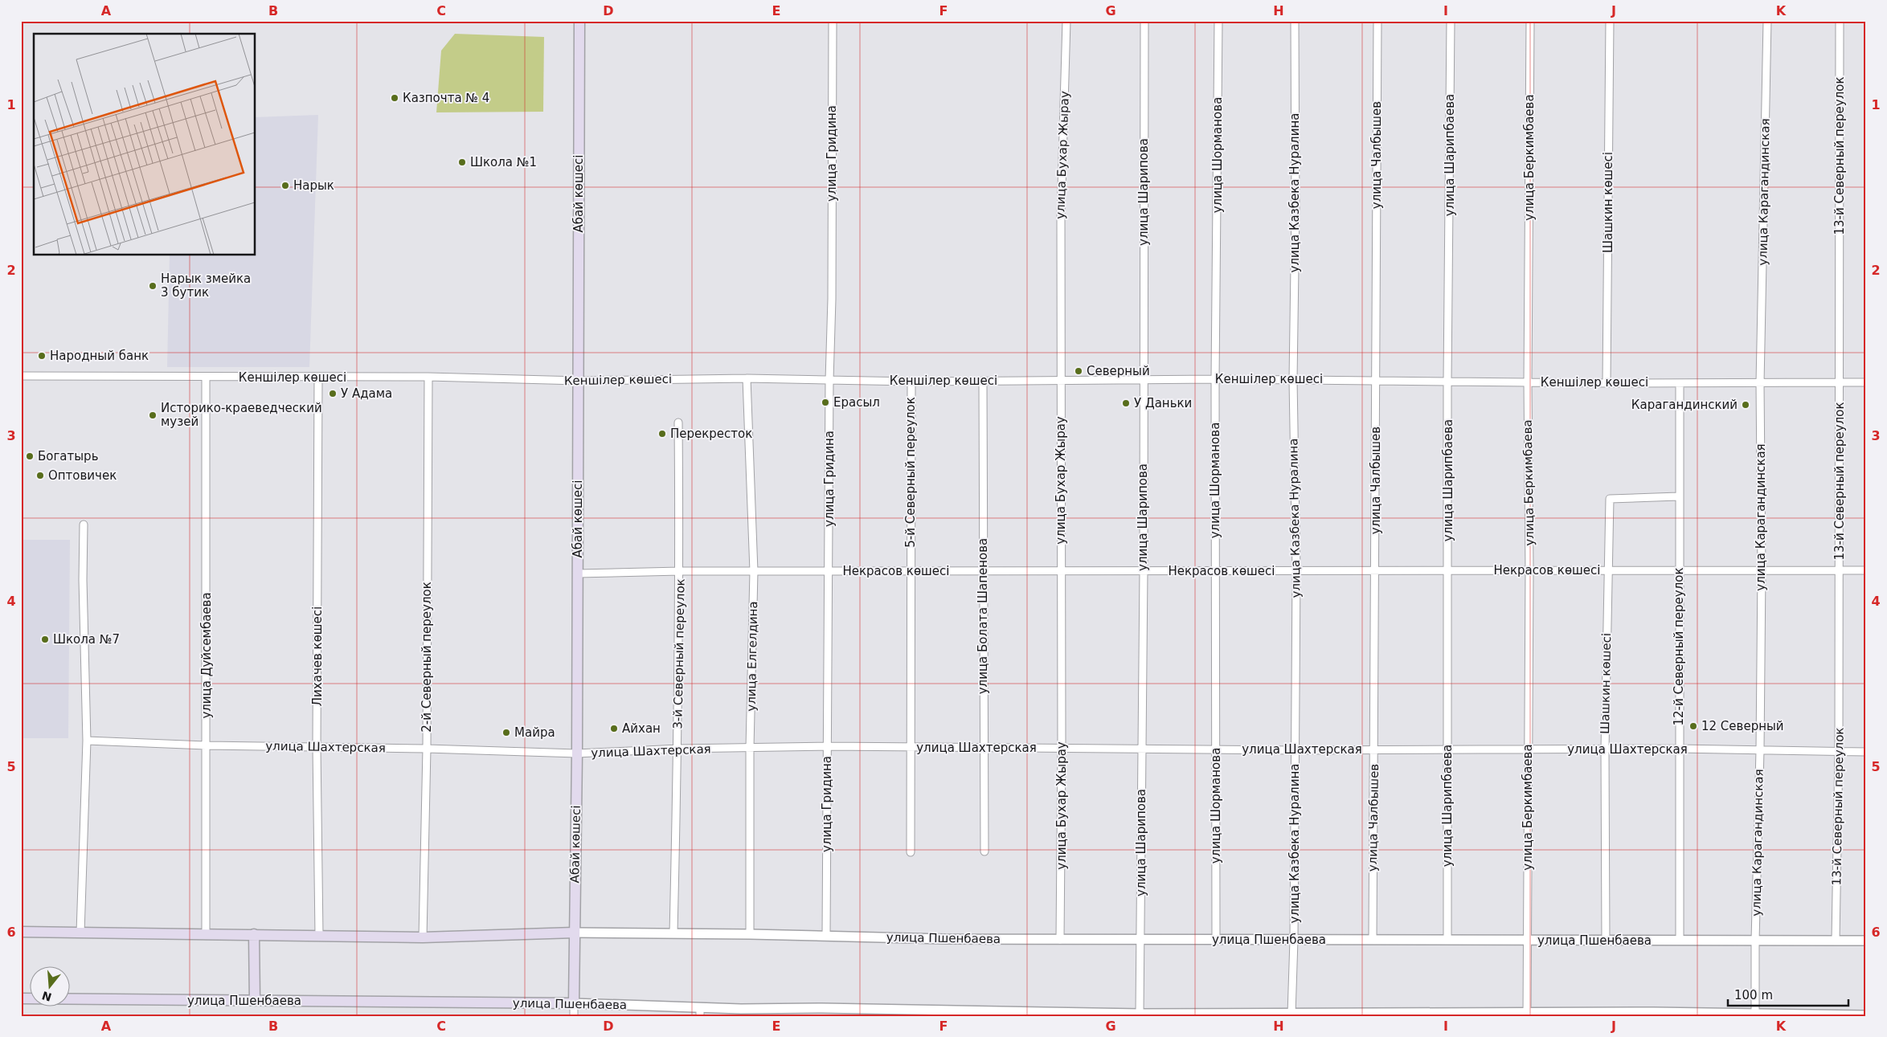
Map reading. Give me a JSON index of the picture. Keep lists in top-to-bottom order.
{
  "streets": {
    "main road": ["Абай көшесі", "улица Пшенбаева"],
    "street": [
      "улица Гридина",
      "улица Бухар Жырау",
      "улица Шорманова",
      "улица Чалбышев",
      "улица Шарипбаева",
      "13-й Северный переулок",
      "улица Беркимбаева",
      "улица Шарипова",
      "улица Карагандинская",
      "улица Казбека Нуралина",
      "Шашкин көшесі",
      "Кеншілер көшесі",
      "5-й Северный переулок",
      "Некрасов көшесі",
      "улица Болата Шапенова",
      "12-й Северный переулок",
      "3-й Северный переулок",
      "улица Дуйсембаева",
      "Лихачев көшесі",
      "улица Елгелдина",
      "2-й Северный переулок",
      "улица Шахтерская"
    ]
  },
  "crossings": [
    ["улица Гридина", "Кеншілер көшесі"],
    ["улица Гридина", "Некрасов көшесі"],
    ["улица Гридина", "улица Шахтерская"],
    ["улица Гридина", "улица Пшенбаева"],
    ["улица Бухар Жырау", "Кеншілер көшесі"],
    ["улица Бухар Жырау", "Некрасов көшесі"],
    ["улица Бухар Жырау", "улица Шахтерская"],
    ["улица Бухар Жырау", "улица Пшенбаева"],
    ["улица Шорманова", "Кеншілер көшесі"],
    ["улица Шорманова", "Некрасов көшесі"],
    ["улица Шорманова", "улица Шахтерская"],
    ["улица Шорманова", "улица Пшенбаева"],
    ["улица Чалбышев", "Кеншілер көшесі"],
    ["улица Чалбышев", "Некрасов көшесі"],
    ["улица Чалбышев", "улица Шахтерская"],
    ["улица Чалбышев", "улица Пшенбаева"],
    ["улица Шарипбаева", "Кеншілер көшесі"],
    ["улица Шарипбаева", "Некрасов көшесі"],
    ["улица Шарипбаева", "улица Шахтерская"],
    ["улица Шарипбаева", "улица Пшенбаева"],
    ["13-й Северный переулок", "Кеншілер көшесі"],
    ["13-й Северный переулок", "Некрасов көшесі"],
    ["13-й Северный переулок", "улица Шахтерская"],
    ["13-й Северный переулок", "улица Пшенбаева"],
    ["улица Беркимбаева", "Кеншілер көшесі"],
    ["улица Беркимбаева", "Некрасов көшесі"],
    ["улица Беркимбаева", "улица Шахтерская"],
    ["улица Беркимбаева", "улица Пшенбаева"],
    ["улица Шарипова", "Кеншілер көшесі"],
    ["улица Шарипова", "Некрасов көшесі"],
    ["улица Шарипова", "улица Шахтерская"],
    ["улица Шарипова", "улица Пшенбаева"],
    ["улица Карагандинская", "Кеншілер көшесі"],
    ["улица Карагандинская", "Некрасов көшесі"],
    ["улица Карагандинская", "улица Шахтерская"],
    ["улица Карагандинская", "улица Пшенбаева"],
    ["улица Казбека Нуралина", "Кеншілер көшесі"],
    ["улица Казбека Нуралина", "Некрасов көшесі"],
    ["улица Казбека Нуралина", "улица Шахтерская"],
    ["улица Казбека Нуралина", "улица Пшенбаева"],
    ["Абай көшесі", "Кеншілер көшесі"],
    ["Абай көшесі", "Некрасов көшесі"],
    ["Абай көшесі", "улица Шахтерская"],
    ["Абай көшесі", "улица Пшенбаева"],
    ["Шашкин көшесі", "Кеншілер көшесі"],
    ["Шашкин көшесі", "Некрасов көшесі"],
    ["Шашкин көшесі", "12-й Северный переулок"],
    ["Шашкин көшесі", "улица Шахтерская"],
    ["Шашкин көшесі", "улица Пшенбаева"],
    ["Кеншілер көшесі", "5-й Северный переулок"],
    ["Кеншілер көшесі", "улица Болата Шапенова"],
    ["Кеншілер көшесі", "12-й Северный переулок"],
    ["Кеншілер көшесі", "улица Дуйсембаева"],
    ["Кеншілер көшесі", "Лихачев көшесі"],
    ["Кеншілер көшесі", "улица Елгелдина"],
    ["Кеншілер көшесі", "2-й Северный переулок"],
    ["5-й Северный переулок", "Некрасов көшесі"],
    ["5-й Северный переулок", "улица Шахтерская"],
    ["Некрасов көшесі", "улица Болата Шапенова"],
    ["Некрасов көшесі", "12-й Северный переулок"],
    ["Некрасов көшесі", "3-й Северный переулок"],
    ["Некрасов көшесі", "улица Елгелдина"],
    ["улица Болата Шапенова", "улица Шахтерская"],
    ["12-й Северный переулок", "улица Шахтерская"],
    ["12-й Северный переулок", "улица Пшенбаева"],
    ["3-й Северный переулок", "улица Шахтерская"],
    ["3-й Северный переулок", "улица Пшенбаева"],
    ["улица Дуйсембаева", "улица Шахтерская"],
    ["улица Дуйсембаева", "улица Пшенбаева"],
    ["Лихачев көшесі", "улица Шахтерская"],
    ["Лихачев көшесі", "улица Пшенбаева"],
    ["улица Елгелдина", "улица Шахтерская"],
    ["улица Елгелдина", "улица Пшенбаева"],
    ["2-й Северный переулок", "улица Шахтерская"],
    ["2-й Северный переулок", "улица Пшенбаева"]
  ],
  "places": [
    "Казпочта № 4",
    "Школа №1",
    "Нарык",
    "Нарык змейка 3 бутик",
    "Народный банк",
    "Северный",
    "У Адама",
    "Ерасыл",
    "У Даньки",
    "Карагандинский",
    "Историко-краеведческий музей",
    "Перекресток",
    "Богатырь",
    "Оптовичек",
    "Школа №7",
    "12 Северный",
    "Айхан",
    "Майра"
  ],
  "scale_bar": "100 m",
  "north": "bottom",
  "grid": {
    "columns": [
      "A",
      "B",
      "C",
      "D",
      "E",
      "F",
      "G",
      "H",
      "I",
      "J",
      "K"
    ],
    "rows": [
      "1",
      "2",
      "3",
      "4",
      "5",
      "6"
    ]
  }
}
